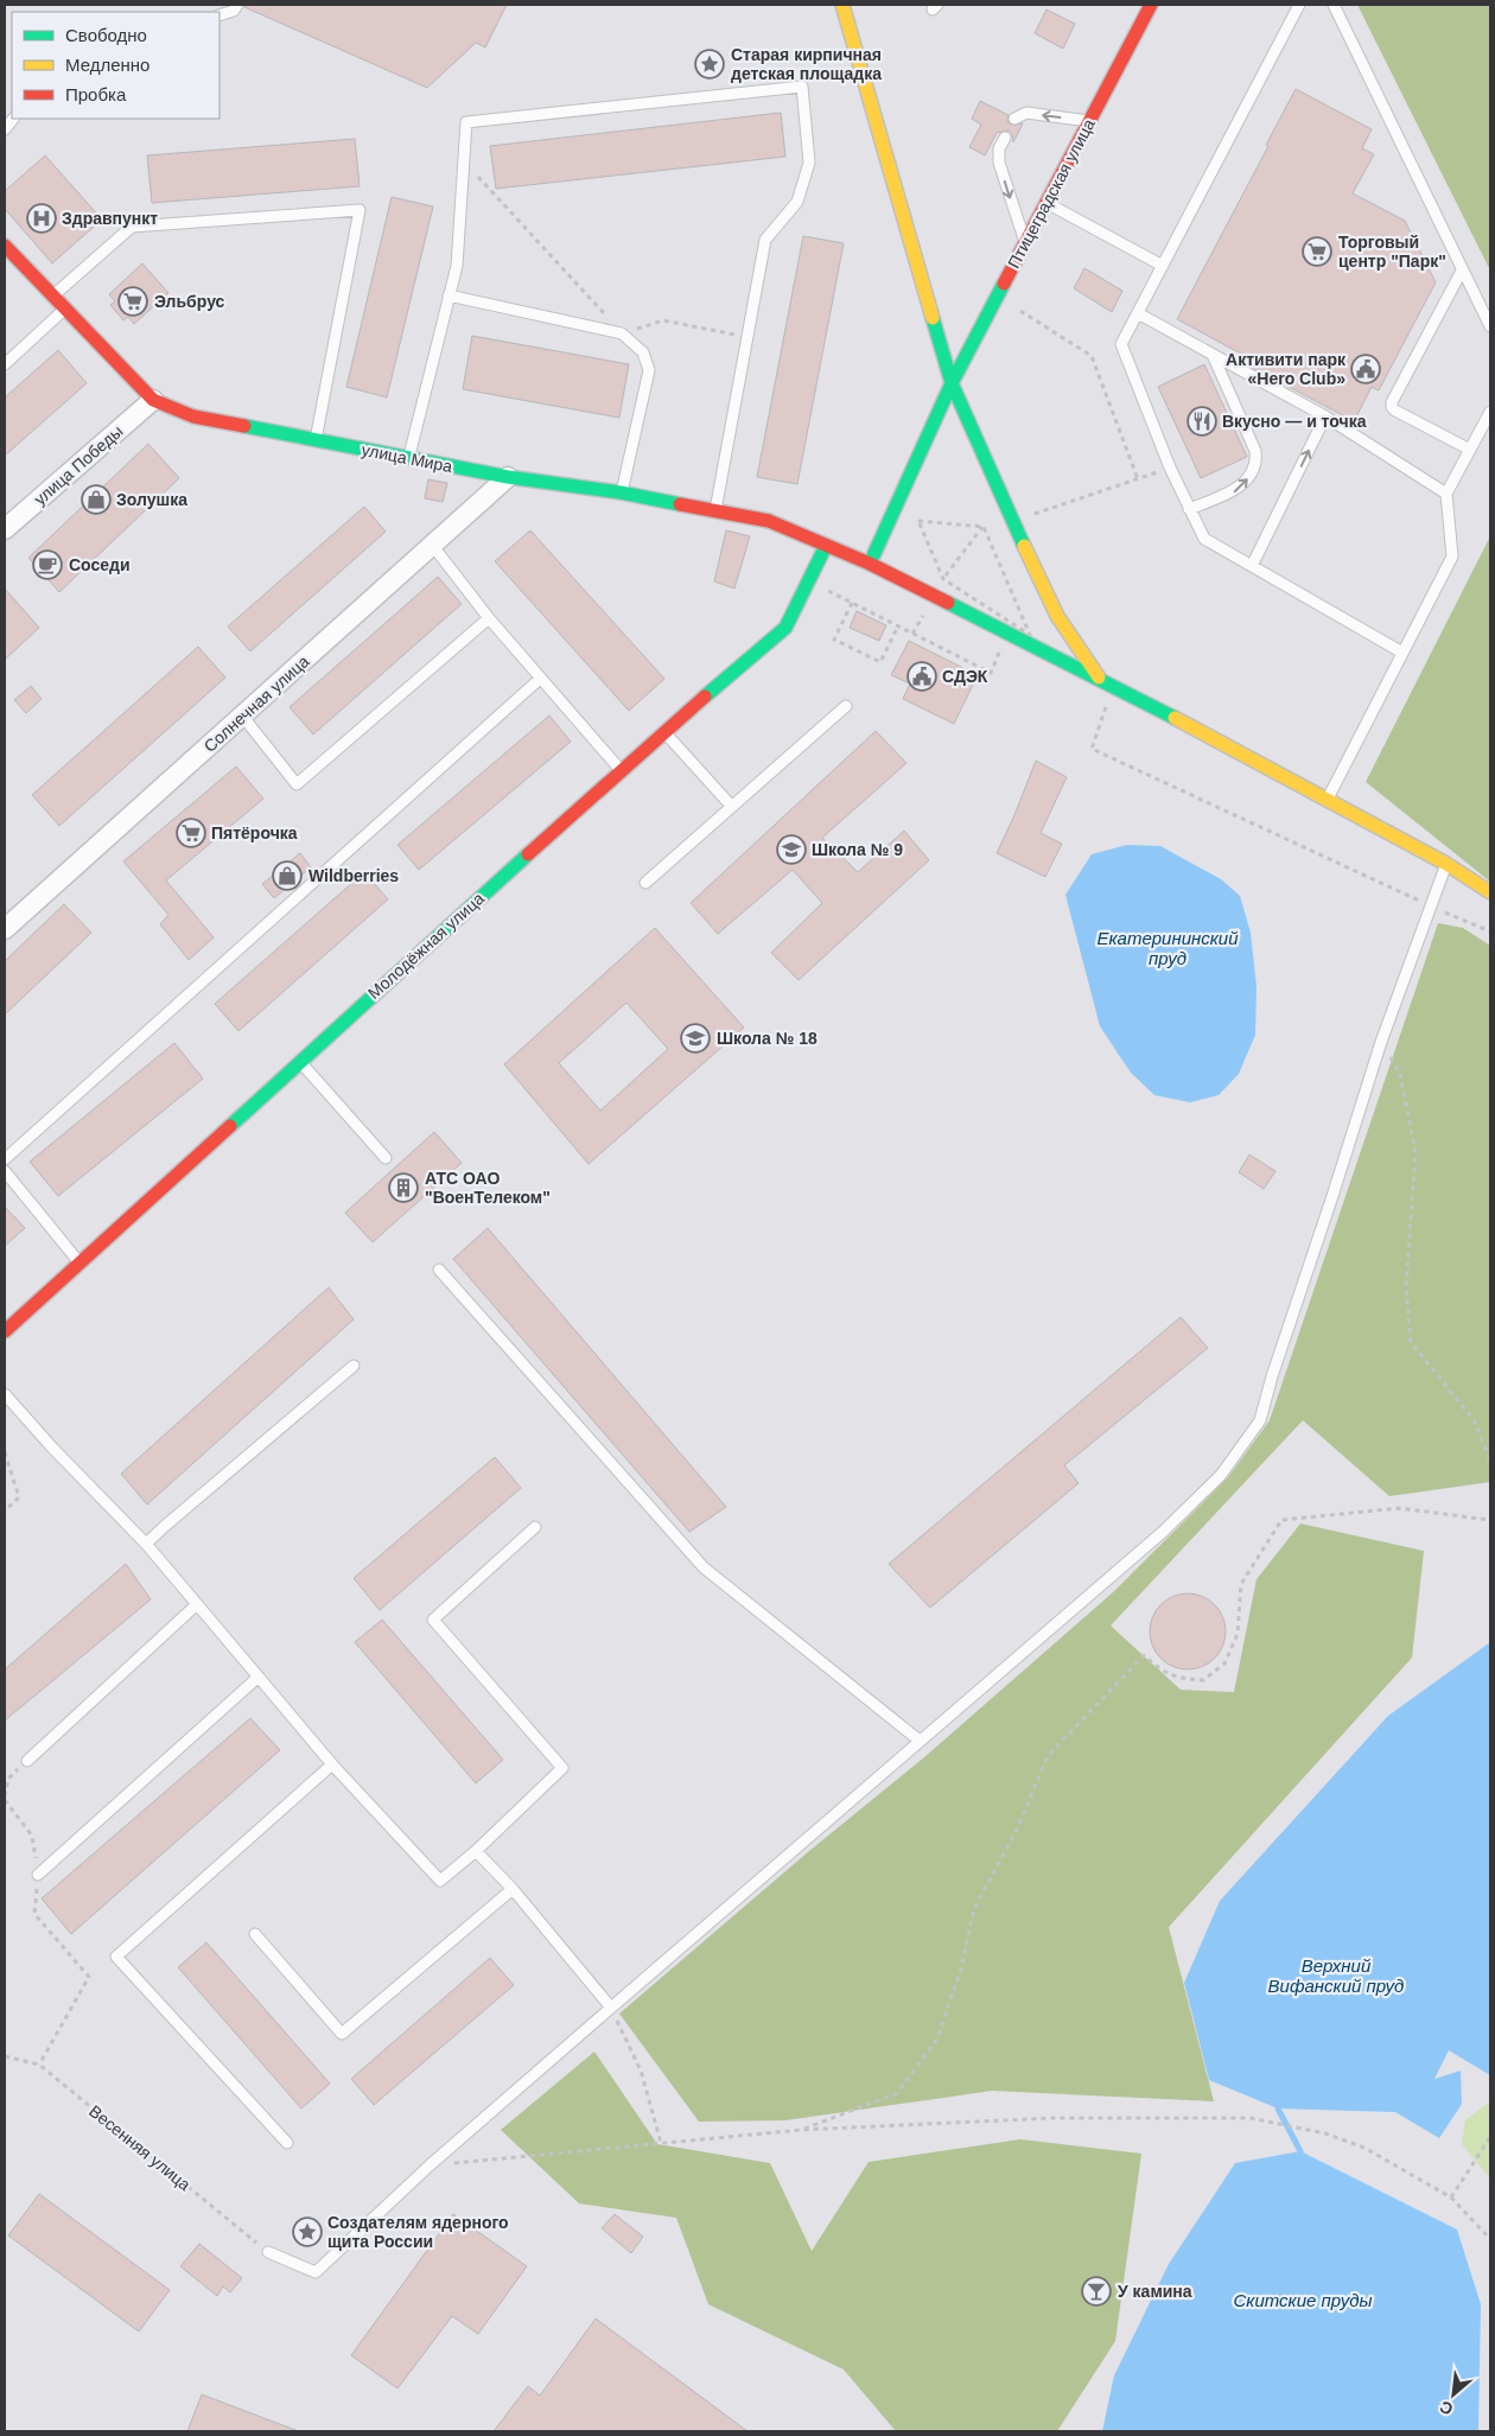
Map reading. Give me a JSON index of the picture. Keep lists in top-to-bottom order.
{
  "streets": {
    "street": [
      "Птицеградская улица",
      "улица Мира",
      "улица Победы",
      "Солнечная улица",
      "Молодёжная улица"
    ],
    "path": ["Весенняя улица"]
  },
  "crossings": [
    ["Птицеградская улица", "улица Мира"],
    ["улица Мира", "улица Победы"],
    ["улица Мира", "Солнечная улица"],
    ["улица Мира", "Молодёжная улица"]
  ],
  "water": ["Екатерининский пруд", "Верхний Вифанский пруд", "Скитские пруды"],
  "places": {
    "place": ["Старая кирпичная детская площадка", "Создателям ядерного щита России"],
    "hospital": ["Здравпункт"],
    "supermarket": ["Торговый центр \"Парк\"", "Эльбрус", "Пятёрочка"],
    "public building": ["Активити парк «Hero Club»", "СДЭК"],
    "restaurant": ["Вкусно — и точка"],
    "shop": ["Золушка", "Wildberries"],
    "cafe": ["Соседи"],
    "school or university": ["Школа № 9", "Школа № 18"],
    "building": ["АТС ОАО \"ВоенТелеком\""],
    "bar": ["У камина"]
  },
  "legend": ["Свободно", "Медленно", "Пробка"],
  "north": "bottom left"
}
